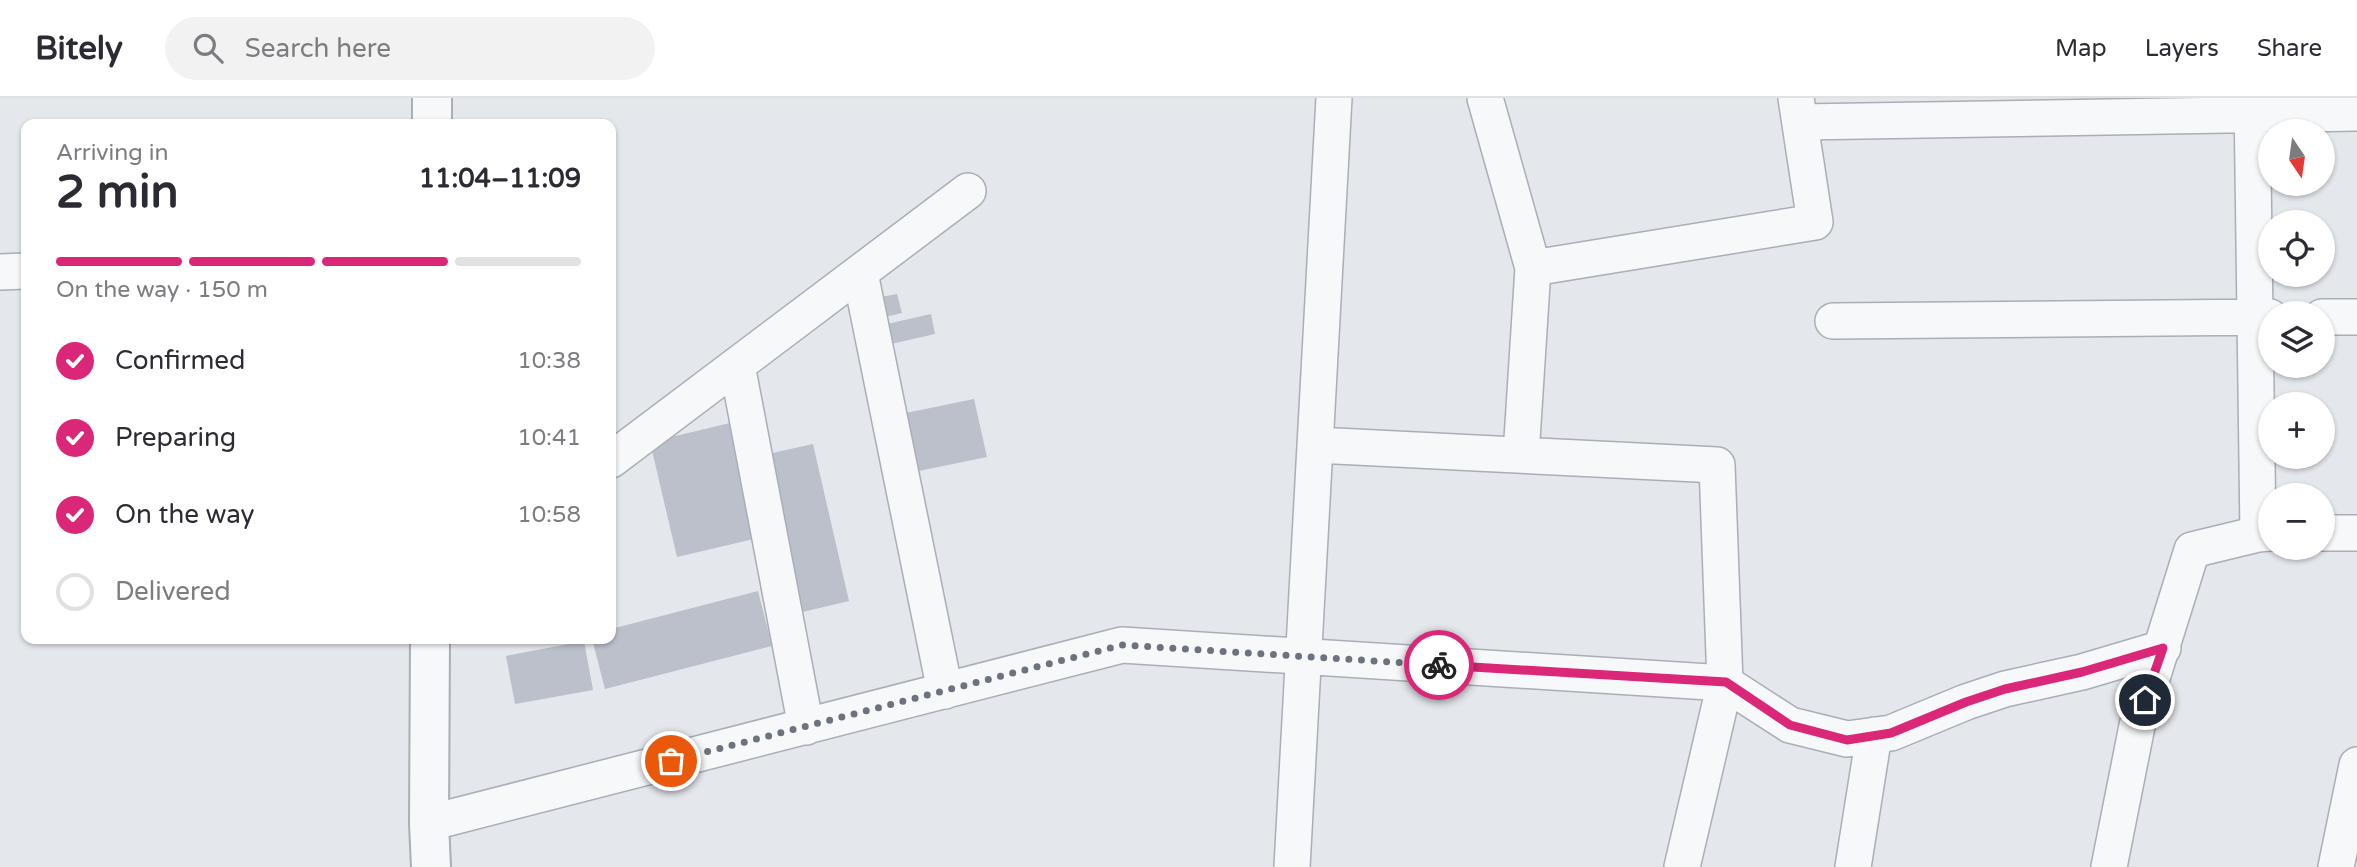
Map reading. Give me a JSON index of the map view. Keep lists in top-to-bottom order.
{
  "north": "bottom",
  "page": {
    "header": "Bitely",
    "search": "Search here",
    "nav": ["Map", "Layers", "Share"],
    "map_buttons": ["+", "−"],
    "heading": ["2 min", "Arriving in", "11:04–11:09"],
    "bar": "On the way · 150 m",
    "list": [
      ["Confirmed", "10:38"],
      ["Preparing", "10:41"],
      ["On the way", "10:58"],
      "Delivered"
    ]
  }
}
